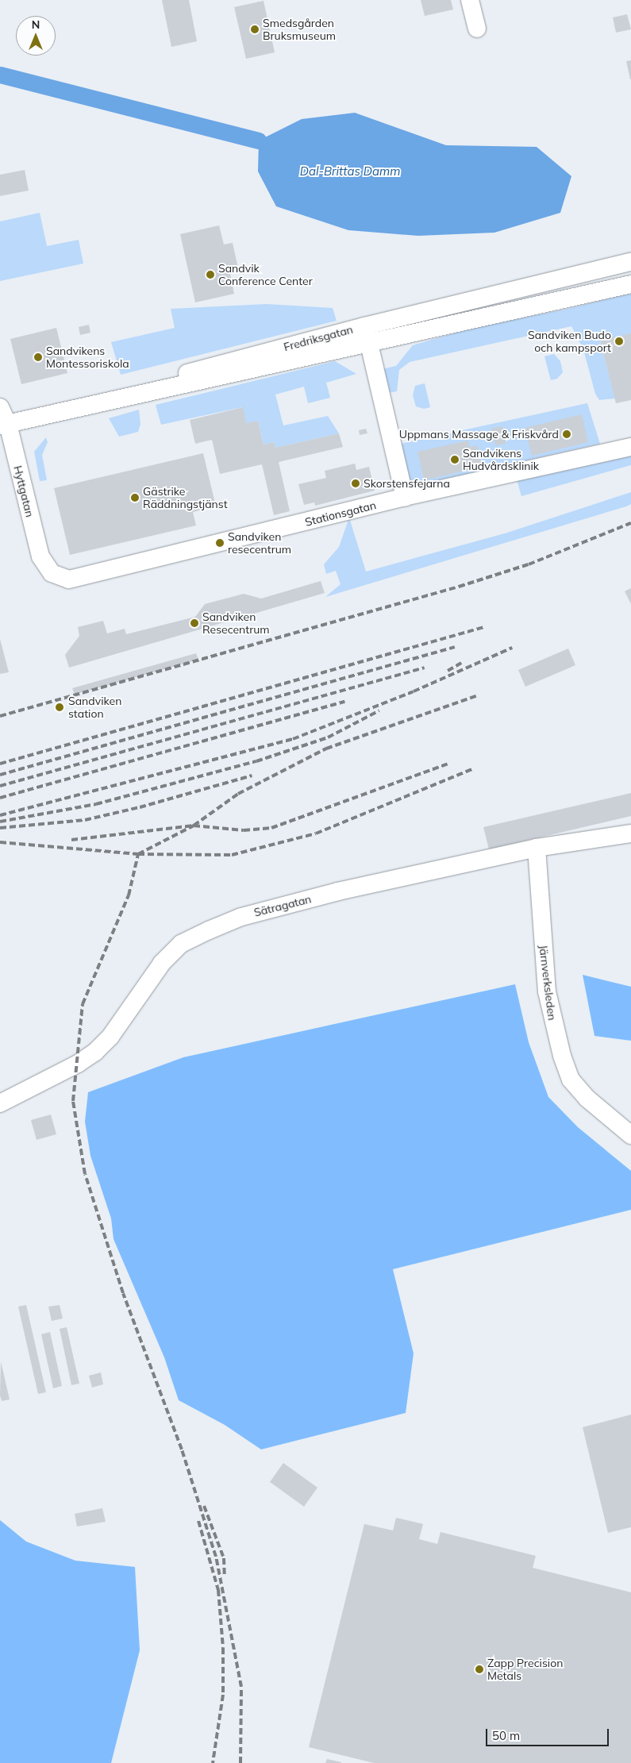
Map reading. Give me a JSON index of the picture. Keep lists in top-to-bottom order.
{
  "streets": {
    "street": [
      "Fredriksgatan",
      "Hyttgatan",
      "Stationsgatan",
      "Sätragatan",
      "Järnverksleden"
    ]
  },
  "crossings": [
    ["Fredriksgatan", "Hyttgatan"],
    ["Hyttgatan", "Stationsgatan"],
    ["Sätragatan", "Järnverksleden"]
  ],
  "water": ["Dal-Brittas Damm"],
  "places": [
    "Smedsgården Bruksmuseum",
    "Sandvik Conference Center",
    "Sandviken Budo och kampsport",
    "Sandvikens Montessoriskola",
    "Uppmans Massage & Friskvård",
    "Sandvikens Hudvårdsklinik",
    "Skorstensfejarna",
    "Gästrike Räddningstjänst",
    "Sandviken resecentrum",
    "Sandviken Resecentrum",
    "Sandviken station",
    "Zapp Precision Metals"
  ],
  "scale_bar": "50 m",
  "north": "top"
}
